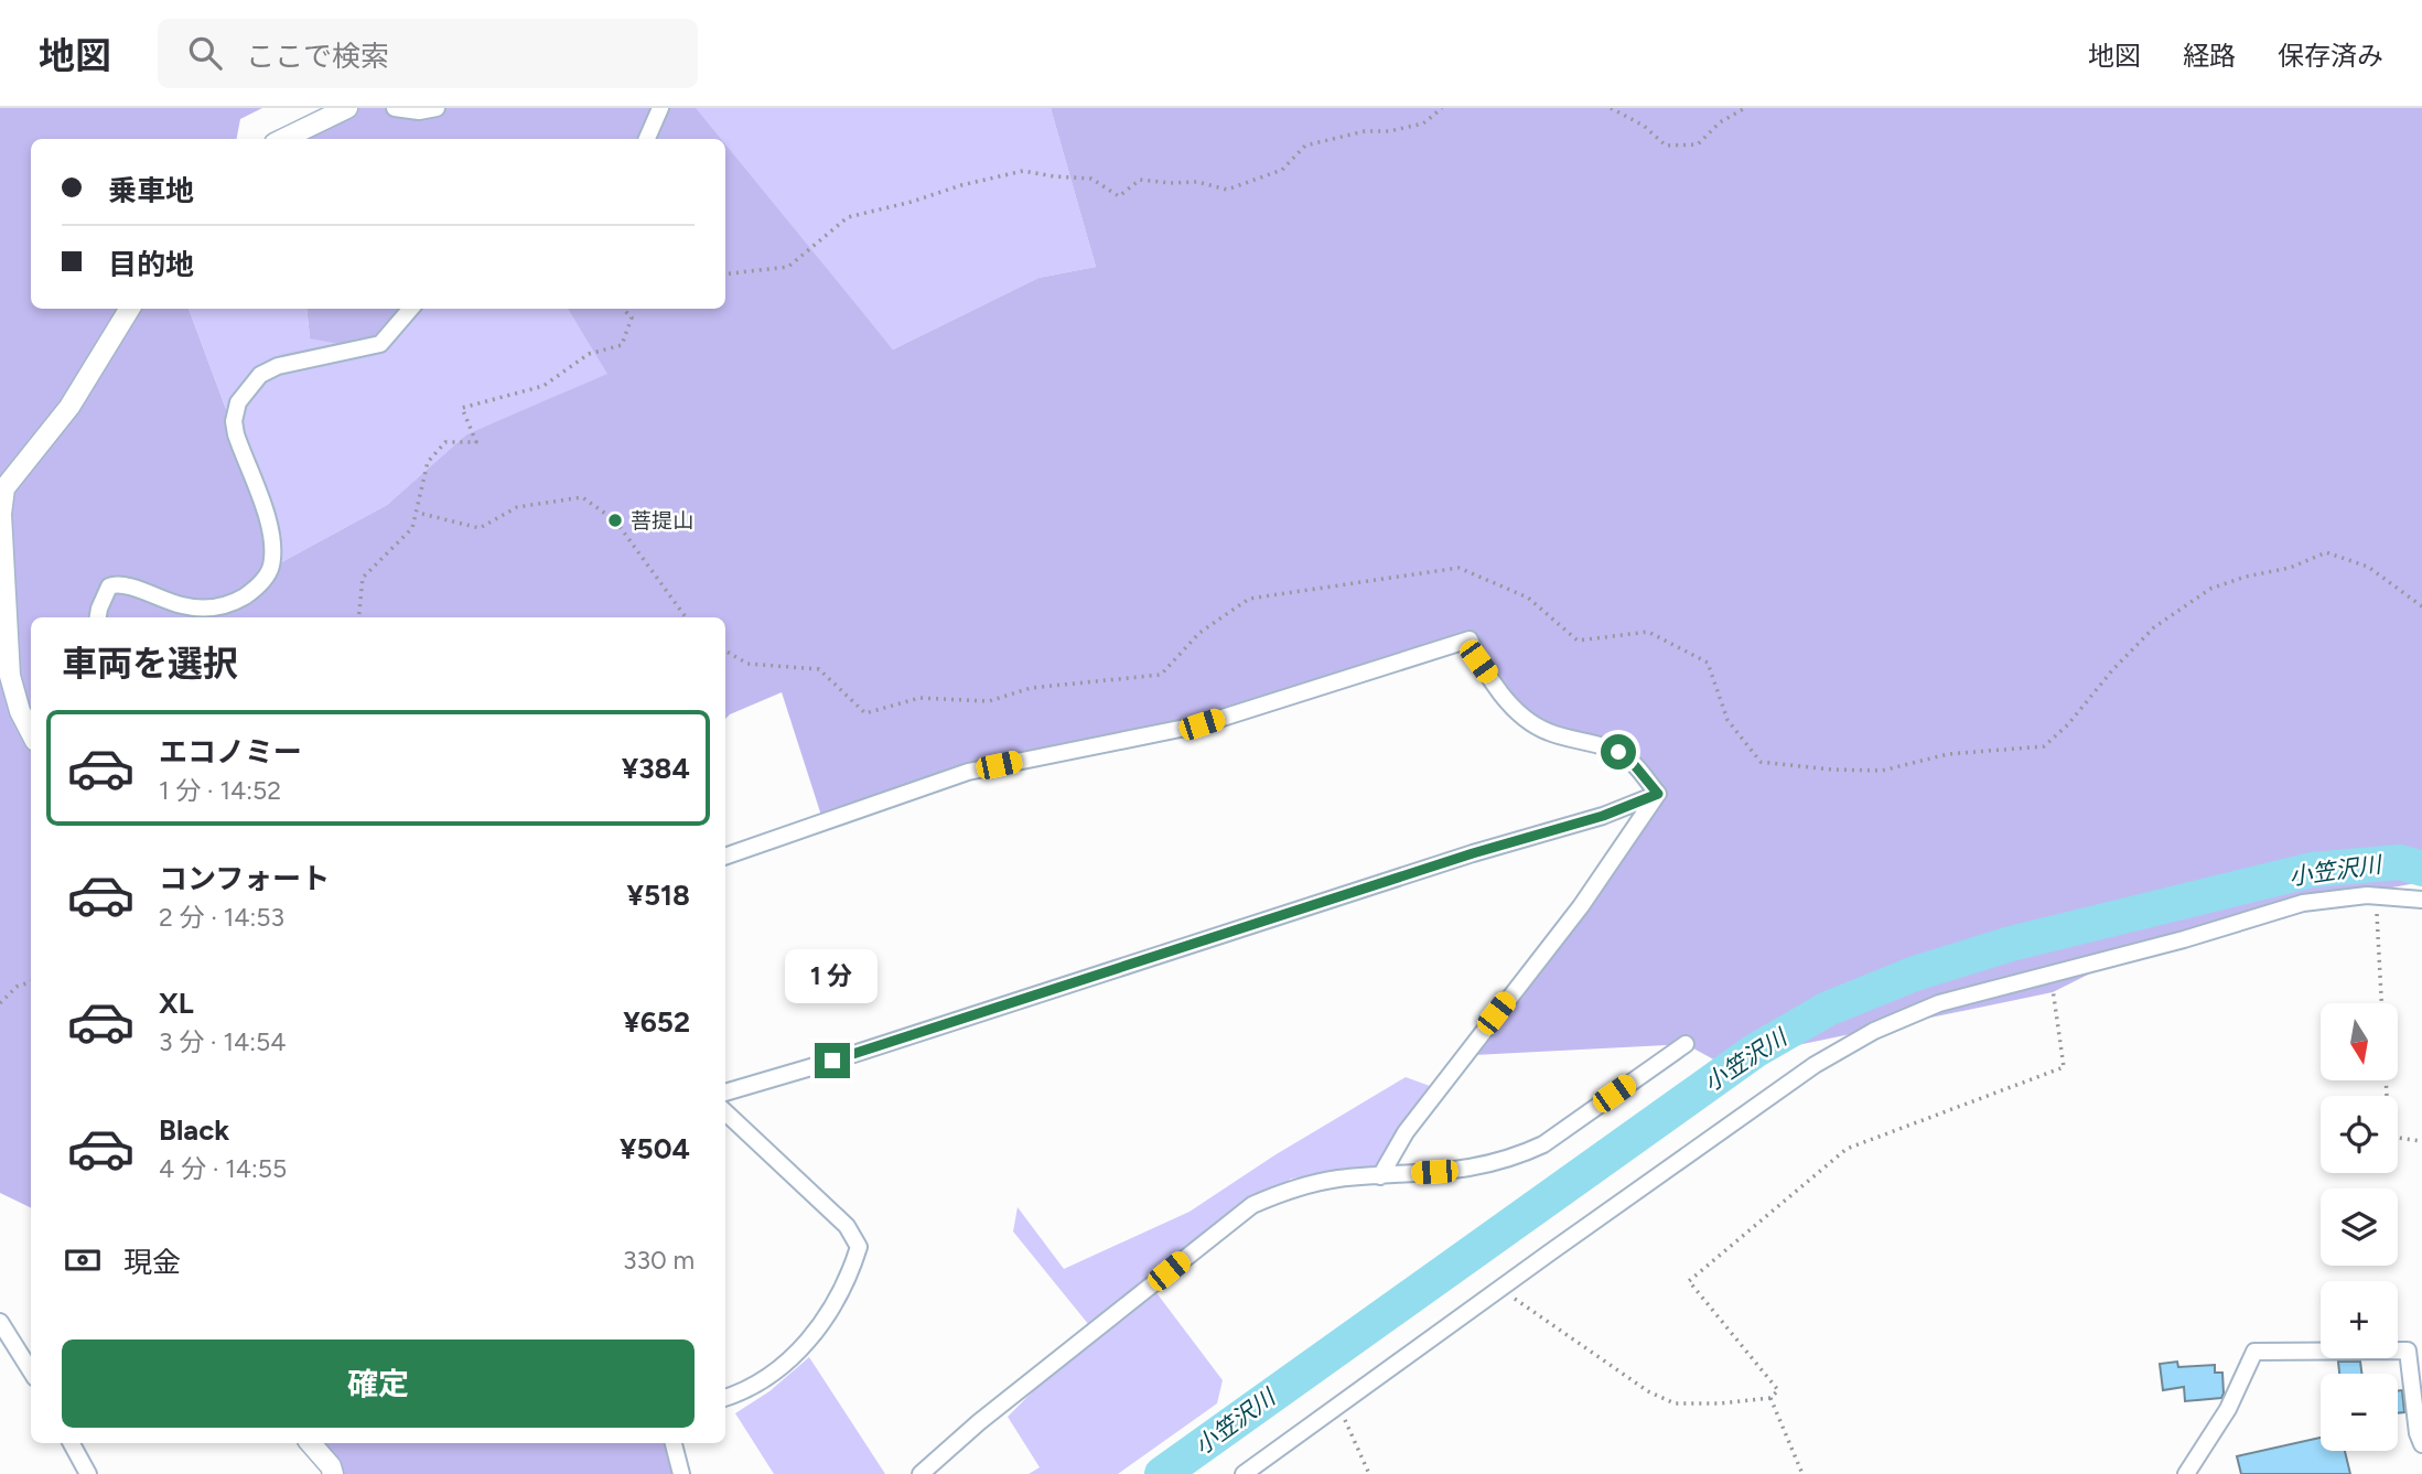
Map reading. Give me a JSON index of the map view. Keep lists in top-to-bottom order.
{
  "water": ["小笠沢川"],
  "places": ["菩提山"],
  "north": "bottom",
  "page": {
    "header": "地図",
    "search": "ここで検索",
    "nav": ["地図", "経路", "保存済み"],
    "banner": ["乗車地", "目的地"],
    "heading": "車両を選択",
    "list": [
      {
        "name": "エコノミー",
        "note": "1 分 · 14:52",
        "value": "¥384"
      },
      {
        "name": "コンフォート",
        "note": "2 分 · 14:53",
        "value": "¥518"
      },
      {
        "name": "XL",
        "note": "3 分 · 14:54",
        "value": "¥652"
      },
      {
        "name": "Black",
        "note": "4 分 · 14:55",
        "value": "¥504"
      }
    ],
    "bubble": "1 分",
    "map_buttons": ["+", "−"],
    "pay": ["現金", "330 m"],
    "buttons": "確定"
  }
}
